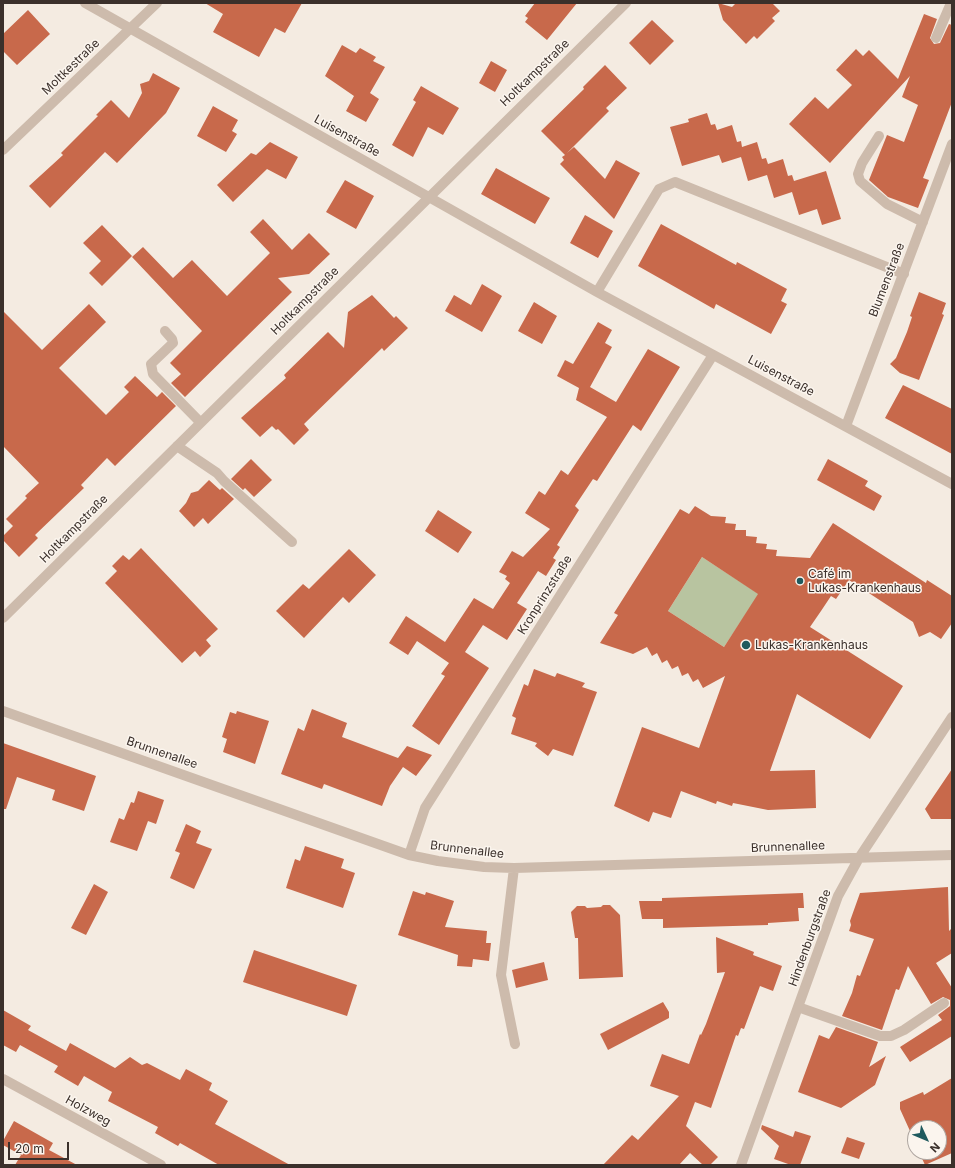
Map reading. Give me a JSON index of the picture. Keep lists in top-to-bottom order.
{
  "streets": {
    "street": [
      "Moltkestraße",
      "Holtkampstraße",
      "Luisenstraße",
      "Blumenstraße",
      "Kronprinzstraße",
      "Brunnenallee",
      "Hindenburgstraße",
      "Holzweg"
    ]
  },
  "crossings": [
    ["Moltkestraße", "Luisenstraße"],
    ["Holtkampstraße", "Luisenstraße"],
    ["Luisenstraße", "Blumenstraße"],
    ["Luisenstraße", "Kronprinzstraße"],
    ["Kronprinzstraße", "Brunnenallee"],
    ["Brunnenallee", "Hindenburgstraße"]
  ],
  "places": ["Café im Lukas-Krankenhaus", "Lukas-Krankenhaus"],
  "scale_bar": "20 m",
  "north": "bottom right"
}
